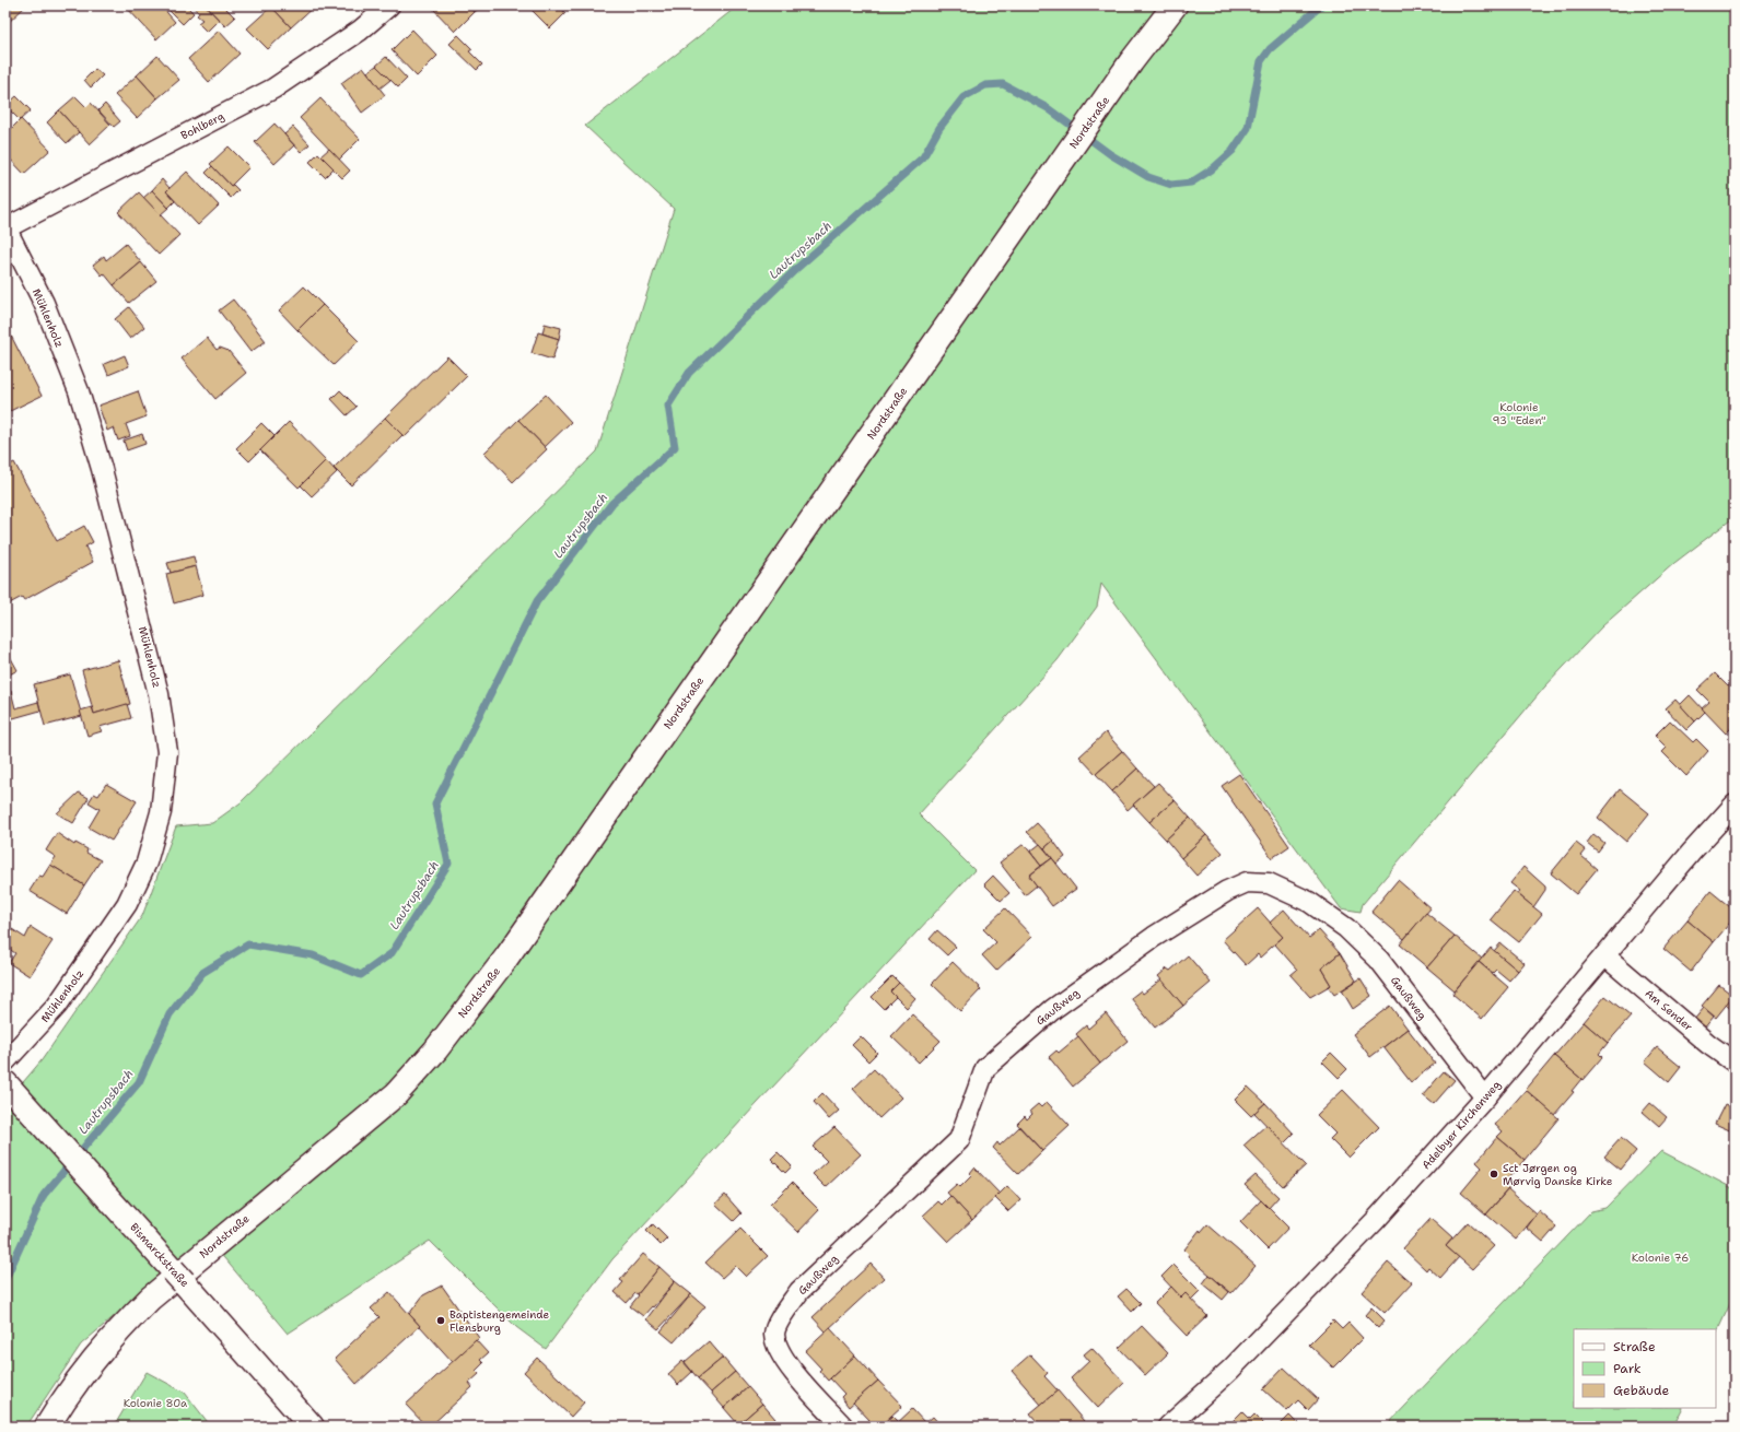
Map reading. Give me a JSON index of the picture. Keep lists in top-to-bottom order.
{
  "streets": {
    "main road": ["Nordstraße", "Bismarckstraße"],
    "street": [
      "Bohlberg",
      "Mühlenholz",
      "Gaußweg",
      "Am Sender",
      "Adelbyer Kirchenweg"
    ]
  },
  "crossings": [
    ["Bohlberg", "Mühlenholz"],
    ["Gaußweg", "Adelbyer Kirchenweg"],
    ["Am Sender", "Adelbyer Kirchenweg"]
  ],
  "water": ["Lautrupsbach"],
  "parks": ["Kolonie 93 \"Eden\"", "Kolonie 76", "Kolonie 80a"],
  "places": ["Sct Jørgen og Mørvig Danske Kirke", "Baptistengemeinde Flensburg"],
  "legend": ["Straße", "Park", "Gebäude"]
}
